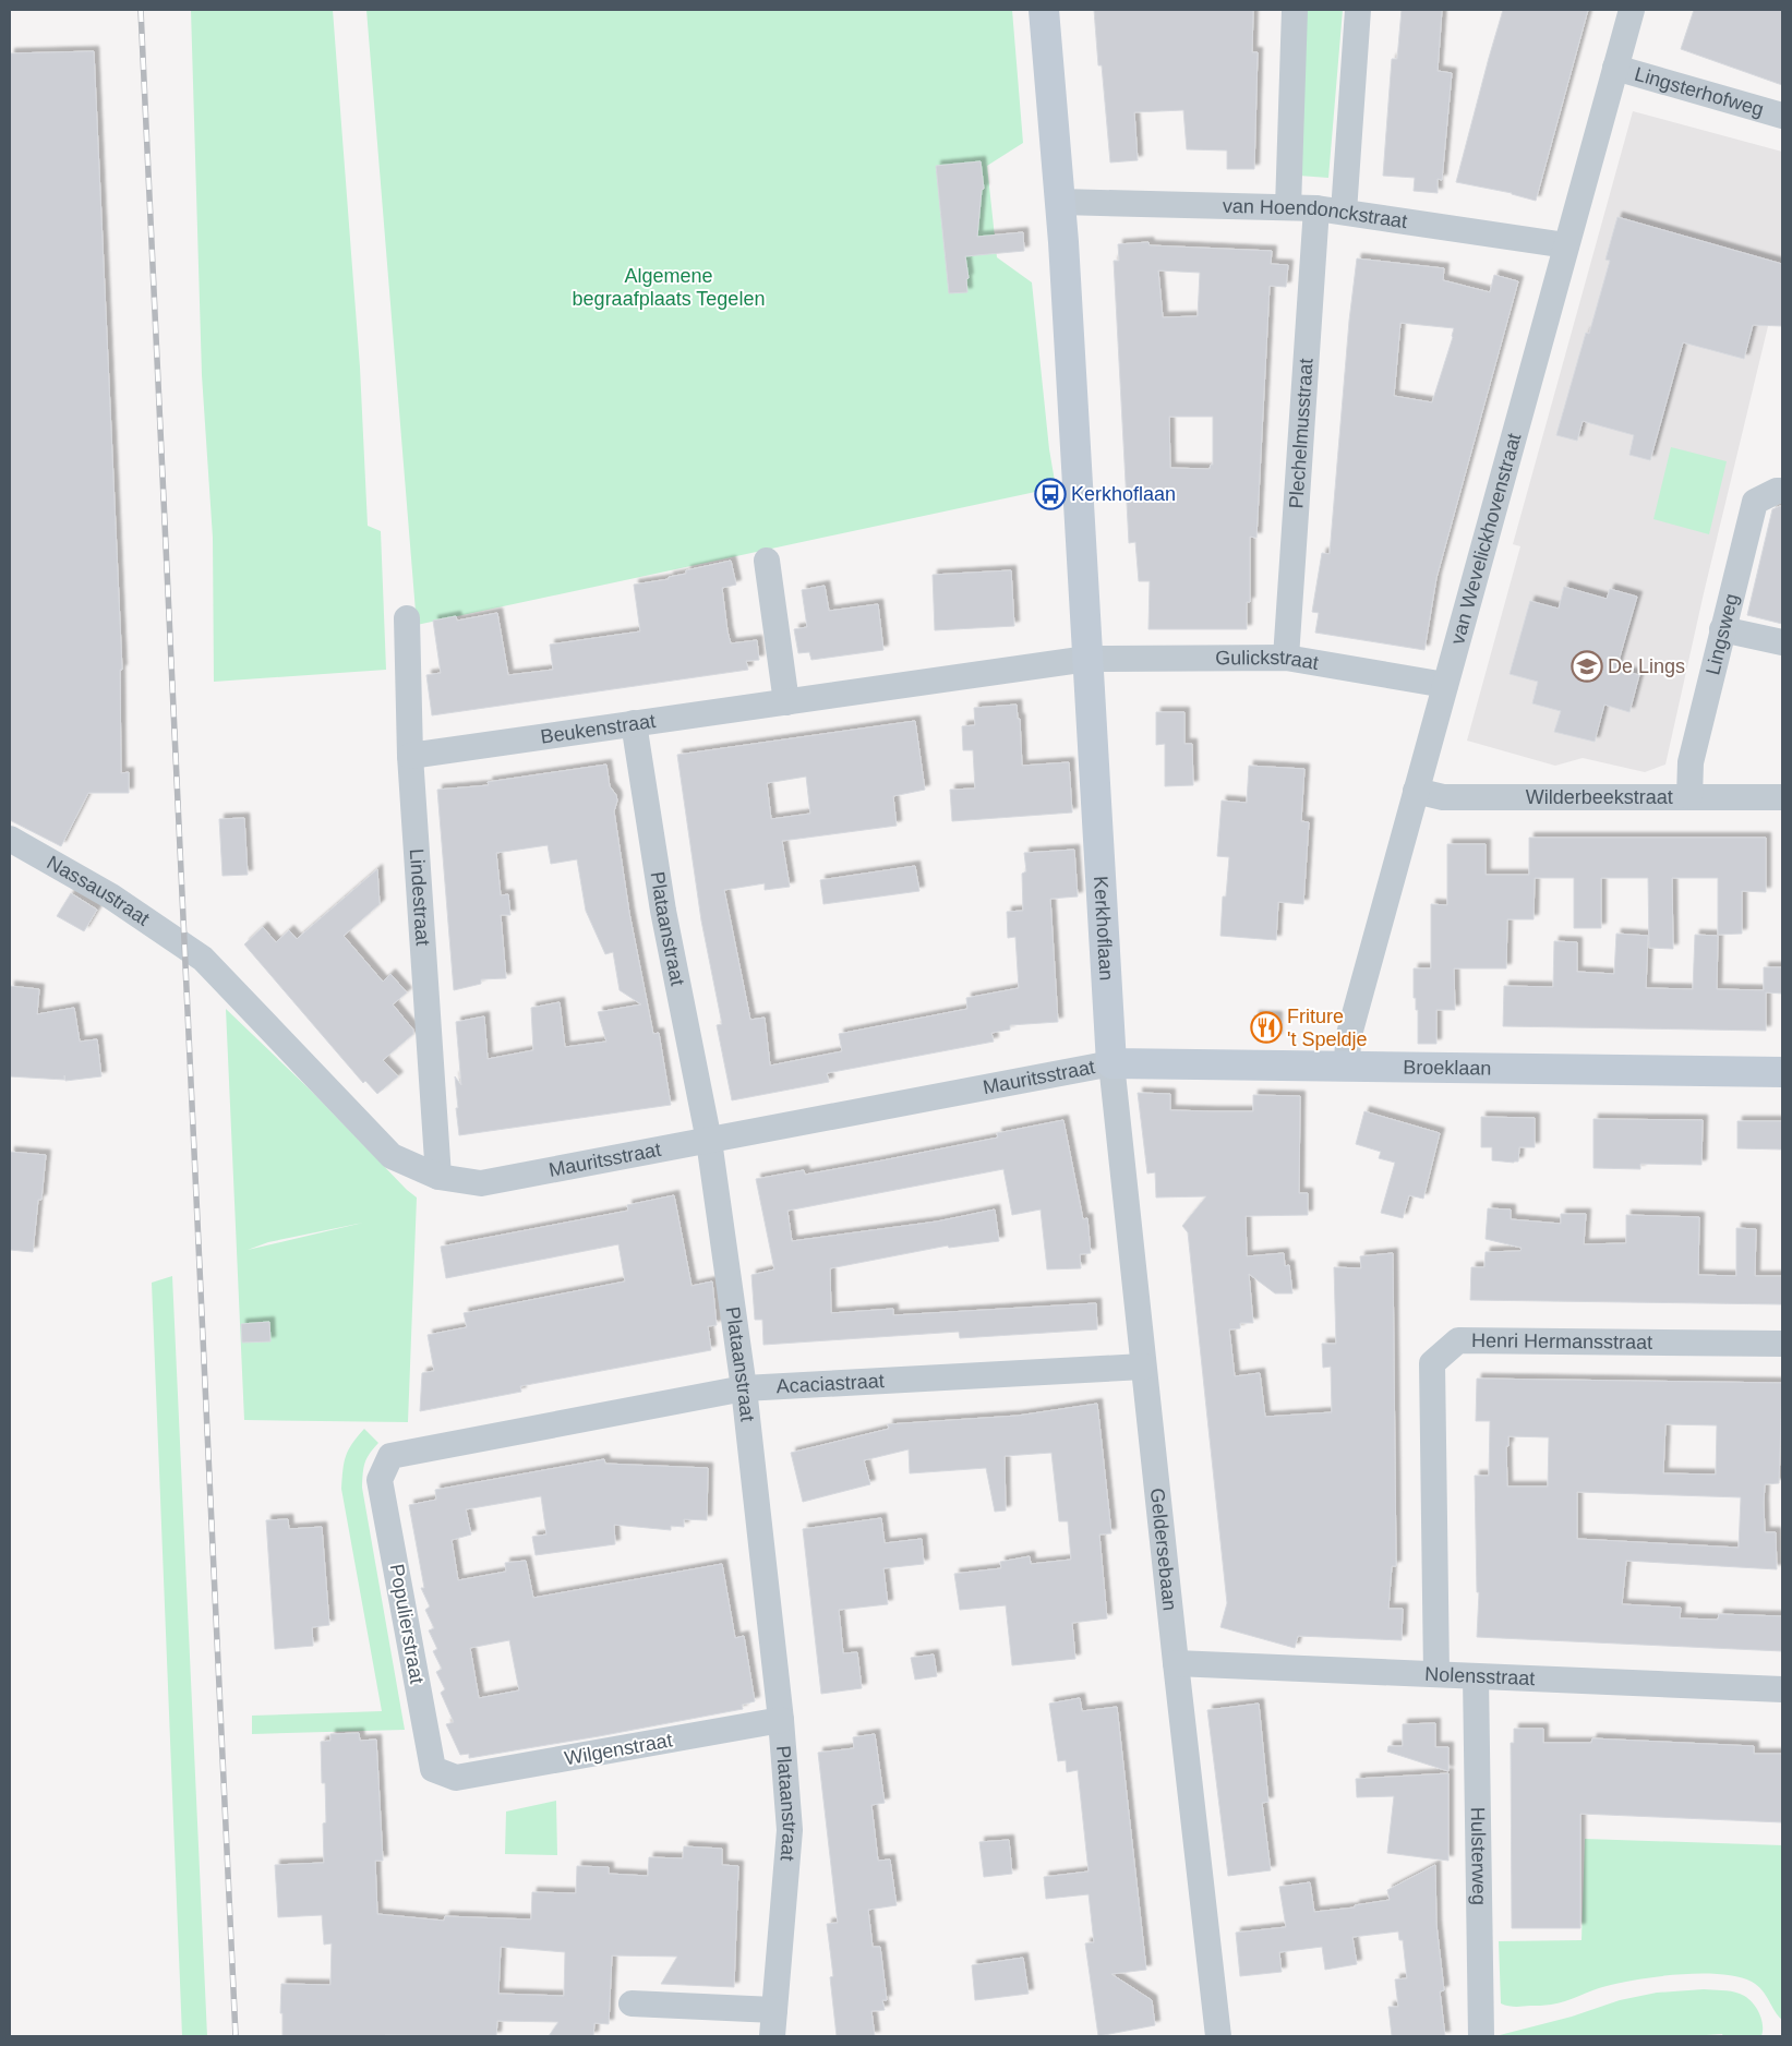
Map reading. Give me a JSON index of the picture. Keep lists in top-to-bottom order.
{
  "streets": {
    "street": [
      "Lingsterhofweg",
      "van Hoendonckstraat",
      "Plechelmusstraat",
      "van Wevelickhovenstraat",
      "Lingsweg",
      "Gulickstraat",
      "Beukenstraat",
      "Wilderbeekstraat",
      "Nassaustraat",
      "Lindestraat",
      "Plataanstraat",
      "Kerkhoflaan",
      "Broeklaan",
      "Mauritsstraat",
      "Henri Hermansstraat",
      "Acaciastraat",
      "Geldersebaan",
      "Populierstraat",
      "Nolensstraat",
      "Wilgenstraat",
      "Hulsterweg"
    ]
  },
  "crossings": [
    ["Lingsterhofweg", "van Wevelickhovenstraat"],
    ["van Hoendonckstraat", "Plechelmusstraat"],
    ["van Hoendonckstraat", "van Wevelickhovenstraat"],
    ["van Hoendonckstraat", "Kerkhoflaan"],
    ["Plechelmusstraat", "Gulickstraat"],
    ["van Wevelickhovenstraat", "Gulickstraat"],
    ["van Wevelickhovenstraat", "Wilderbeekstraat"],
    ["van Wevelickhovenstraat", "Broeklaan"],
    ["Lingsweg", "Wilderbeekstraat"],
    ["Gulickstraat", "Beukenstraat"],
    ["Gulickstraat", "Kerkhoflaan"],
    ["Beukenstraat", "Lindestraat"],
    ["Beukenstraat", "Plataanstraat"],
    ["Beukenstraat", "Kerkhoflaan"],
    ["Nassaustraat", "Mauritsstraat"],
    ["Lindestraat", "Mauritsstraat"],
    ["Plataanstraat", "Mauritsstraat"],
    ["Plataanstraat", "Acaciastraat"],
    ["Plataanstraat", "Wilgenstraat"],
    ["Kerkhoflaan", "Broeklaan"],
    ["Kerkhoflaan", "Mauritsstraat"],
    ["Kerkhoflaan", "Geldersebaan"],
    ["Broeklaan", "Mauritsstraat"],
    ["Broeklaan", "Geldersebaan"],
    ["Mauritsstraat", "Geldersebaan"],
    ["Henri Hermansstraat", "Nolensstraat"],
    ["Acaciastraat", "Geldersebaan"],
    ["Acaciastraat", "Populierstraat"],
    ["Geldersebaan", "Nolensstraat"],
    ["Populierstraat", "Wilgenstraat"],
    ["Nolensstraat", "Hulsterweg"]
  ],
  "parks": ["Algemene begraafplaats Tegelen"],
  "places": {
    "bus stop": ["Kerkhoflaan"],
    "school or university": ["De Lings"],
    "restaurant": ["Friture 't Speldje"]
  }
}
